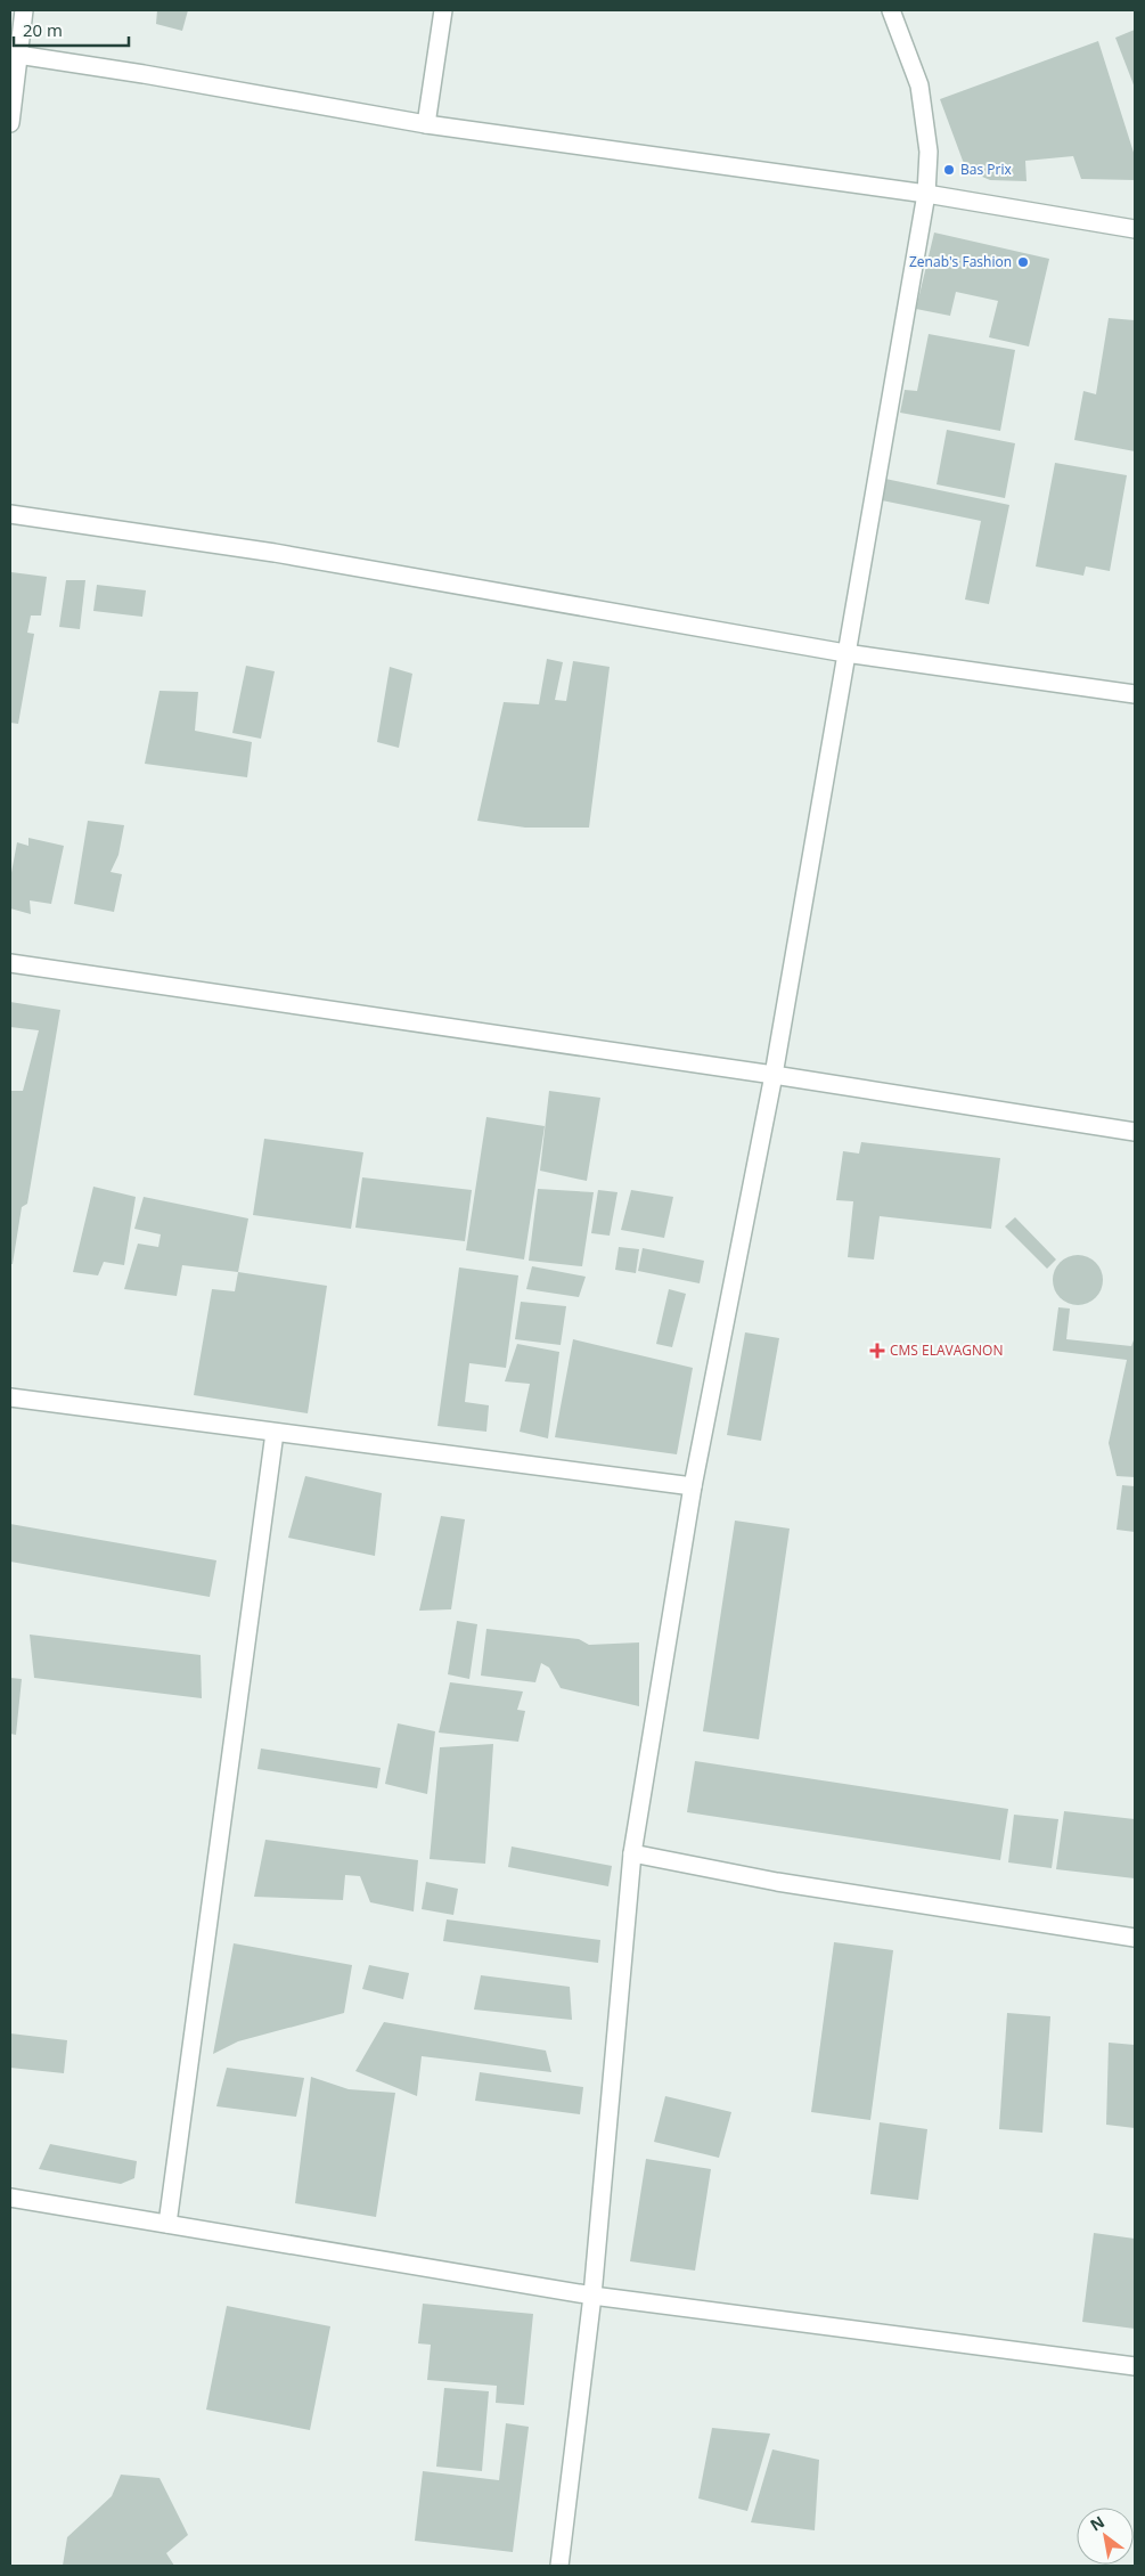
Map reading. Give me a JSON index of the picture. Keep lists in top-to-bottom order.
{
  "places": {
    "other": ["Bas Prix", "Zenab's Fashion"],
    "health": ["CMS ELAVAGNON"]
  },
  "scale_bar": "20 m",
  "north": "top left"
}
